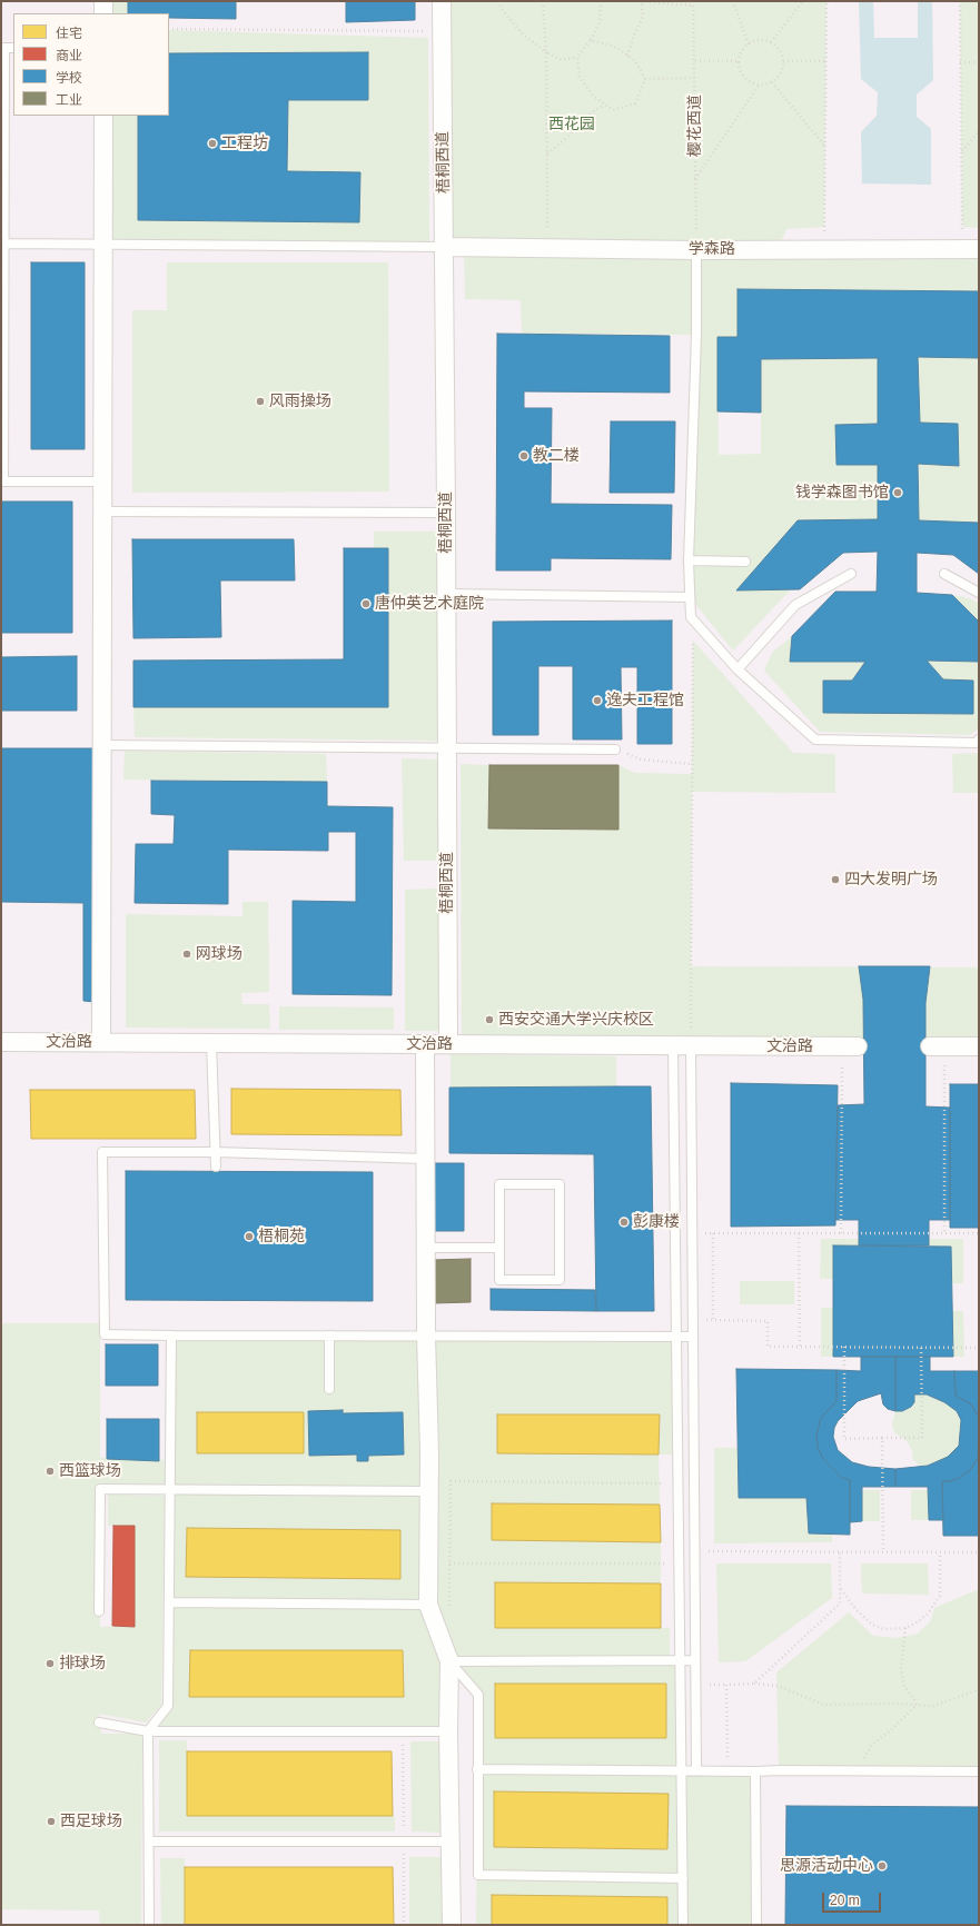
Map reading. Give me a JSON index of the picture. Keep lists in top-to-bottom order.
{
  "streets": {
    "street": ["梧桐西道", "学森路", "文治路"],
    "path": ["樱花西道"]
  },
  "crossings": [
    ["樱花西道", "学森路"],
    ["梧桐西道", "学森路"],
    ["梧桐西道", "文治路"]
  ],
  "parks": ["西花园"],
  "places": [
    "工程坊",
    "风雨操场",
    "教二楼",
    "钱学森图书馆",
    "唐仲英艺术庭院",
    "逸夫工程馆",
    "四大发明广场",
    "网球场",
    "西安交通大学兴庆校区",
    "彭康楼",
    "梧桐苑",
    "西篮球场",
    "排球场",
    "西足球场",
    "思源活动中心"
  ],
  "legend": [
    "住宅",
    "商业",
    "学校",
    "工业"
  ],
  "scale_bar": "20 m"
}
